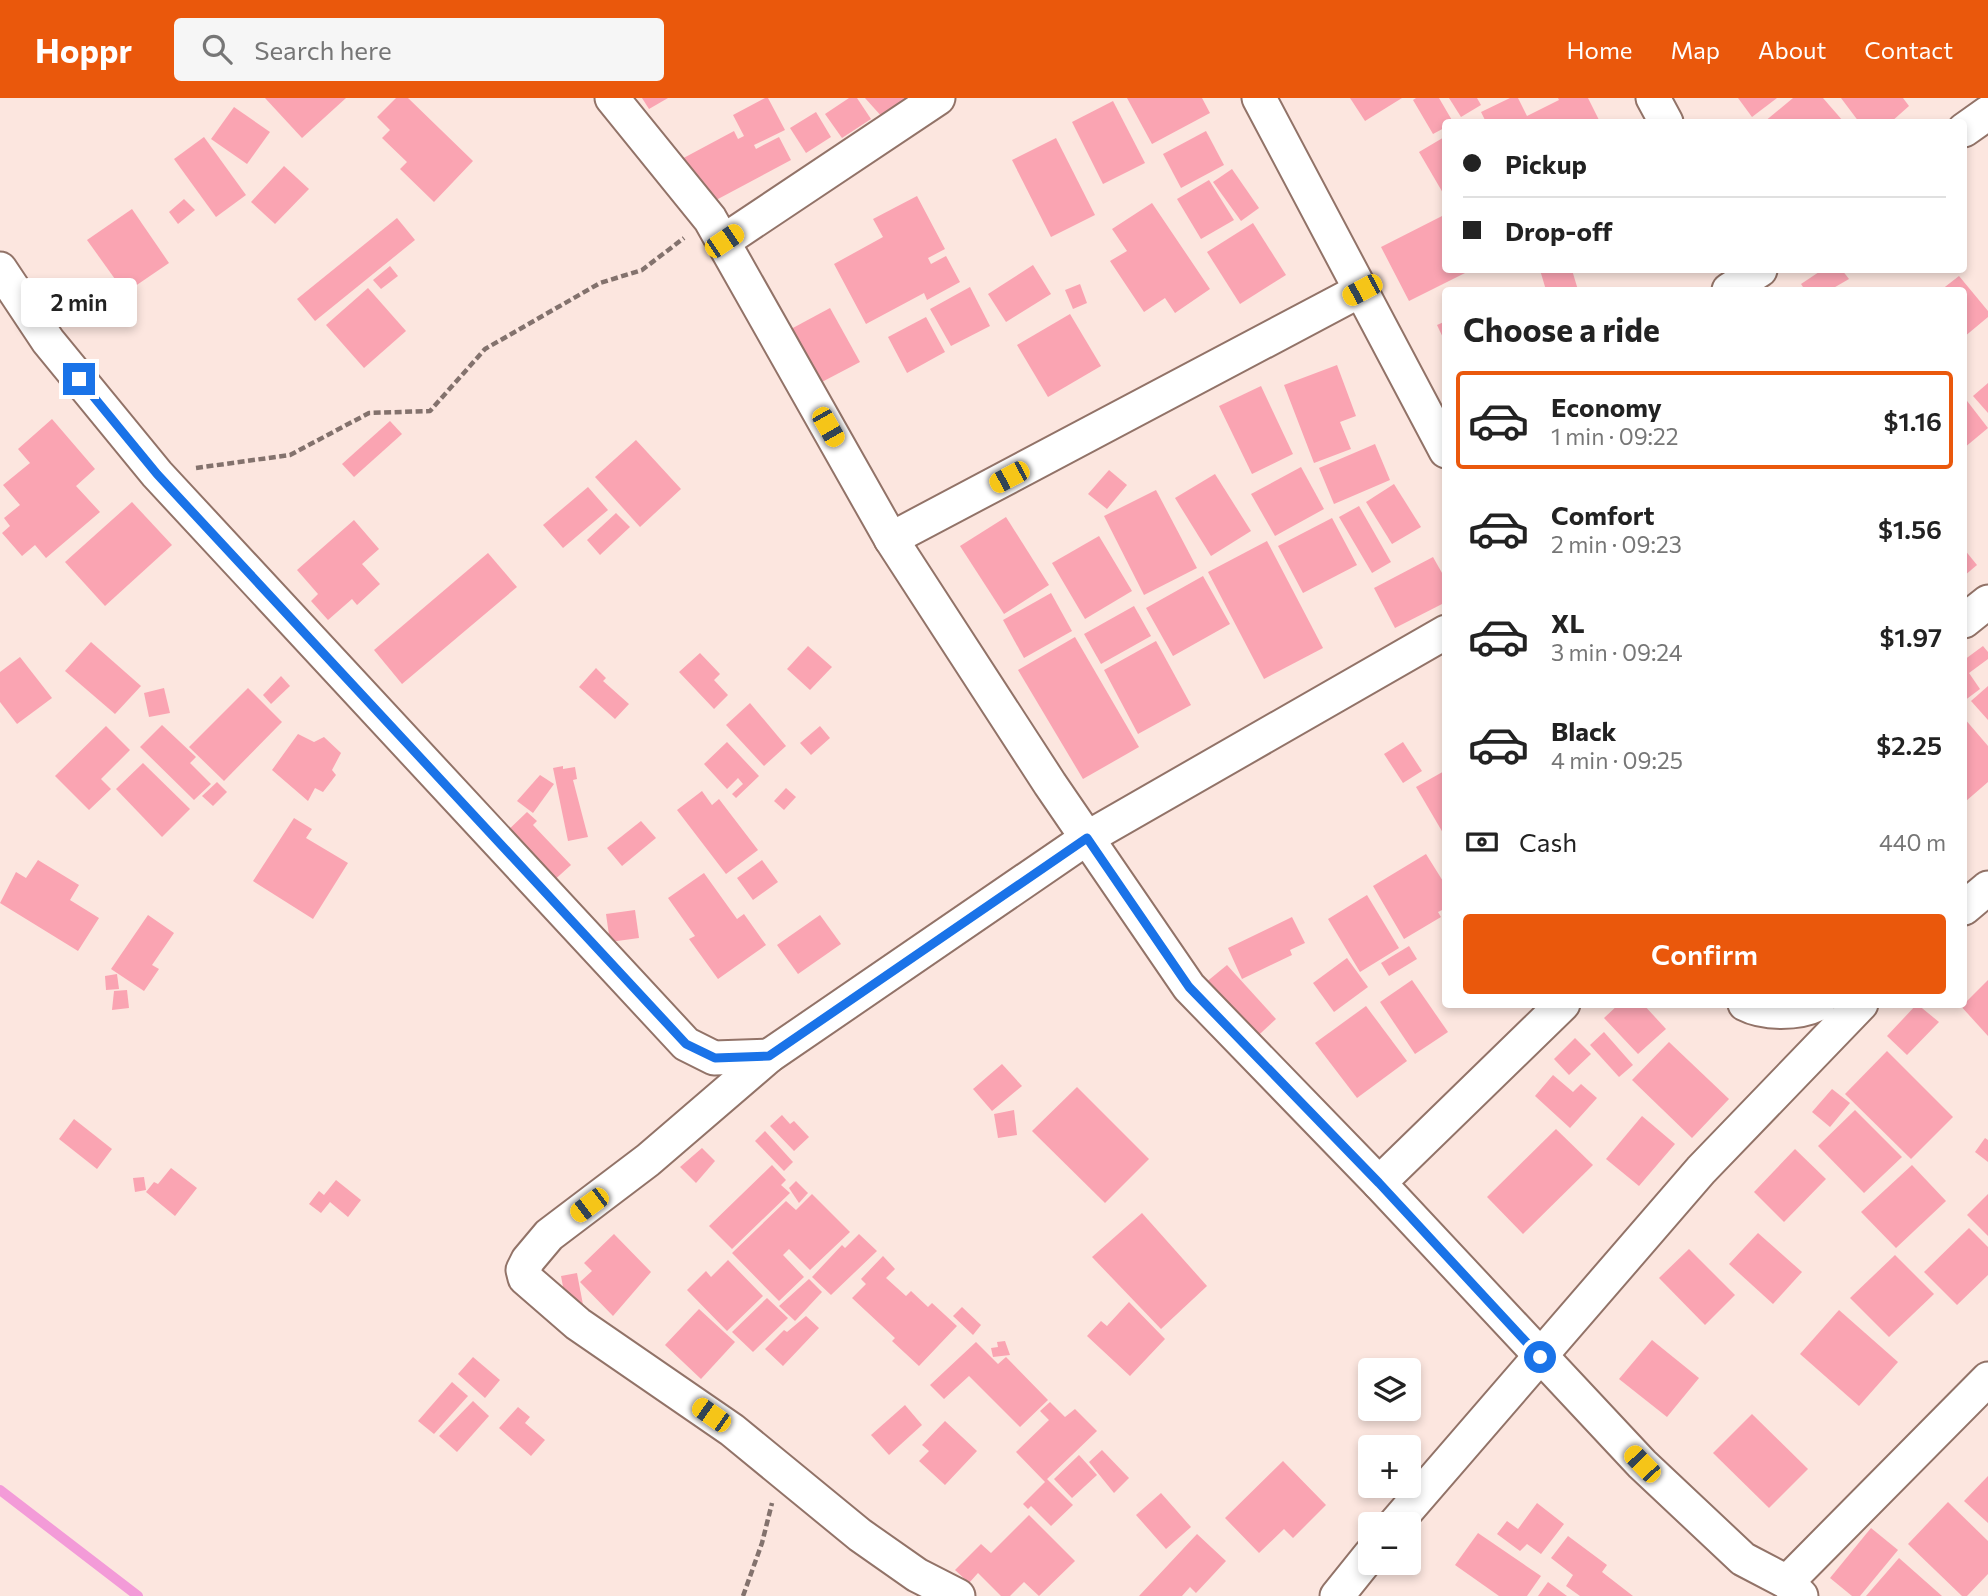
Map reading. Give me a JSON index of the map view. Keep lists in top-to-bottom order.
{
  "page": {
    "header": "Hoppr",
    "search": "Search here",
    "nav": [
      "Home",
      "Map",
      "About",
      "Contact"
    ],
    "banner": ["Pickup", "Drop-off"],
    "bubble": "2 min",
    "heading": "Choose a ride",
    "list": [
      {
        "name": "Economy",
        "note": "1 min · 09:22",
        "value": "$1.16"
      },
      {
        "name": "Comfort",
        "note": "2 min · 09:23",
        "value": "$1.56"
      },
      {
        "name": "XL",
        "note": "3 min · 09:24",
        "value": "$1.97"
      },
      {
        "name": "Black",
        "note": "4 min · 09:25",
        "value": "$2.25"
      }
    ],
    "pay": ["Cash", "440 m"],
    "buttons": "Confirm",
    "map_buttons": ["+", "−"]
  }
}
